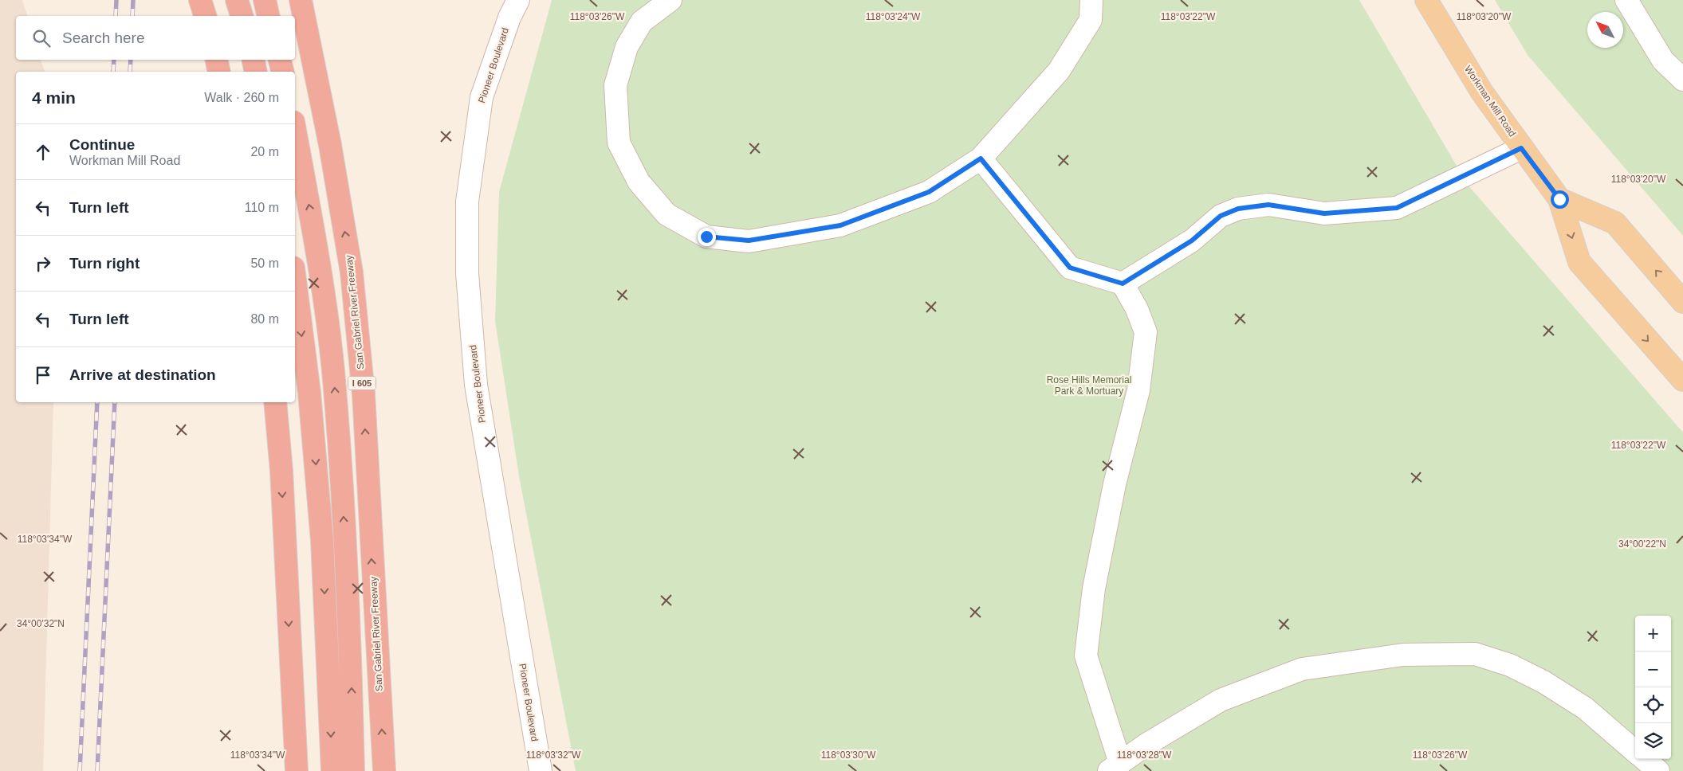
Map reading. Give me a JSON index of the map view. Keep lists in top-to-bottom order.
{
  "streets": {
    "highway": ["San Gabriel River Freeway", "I 605"],
    "main road": ["Workman Mill Road"],
    "street": ["Pioneer Boulevard"]
  },
  "parks": ["Rose Hills Memorial Park & Mortuary"],
  "north": "top left",
  "page": {
    "search": "Search here",
    "heading": ["4 min", "Walk · 260 m"],
    "list": [
      ["Continue", "Workman Mill Road", "20 m"],
      ["Turn left", "110 m"],
      ["Turn right", "50 m"],
      ["Turn left", "80 m"],
      "Arrive at destination"
    ],
    "map_buttons": ["+", "−"]
  },
  "coordinates": [
    "118°03'26\"W",
    "118°03'24\"W",
    "118°03'22\"W",
    "118°03'20\"W",
    "118°03'34\"W",
    "34°00'22\"N",
    "34°00'32\"N",
    "118°03'32\"W",
    "118°03'30\"W",
    "118°03'28\"W"
  ]
}
